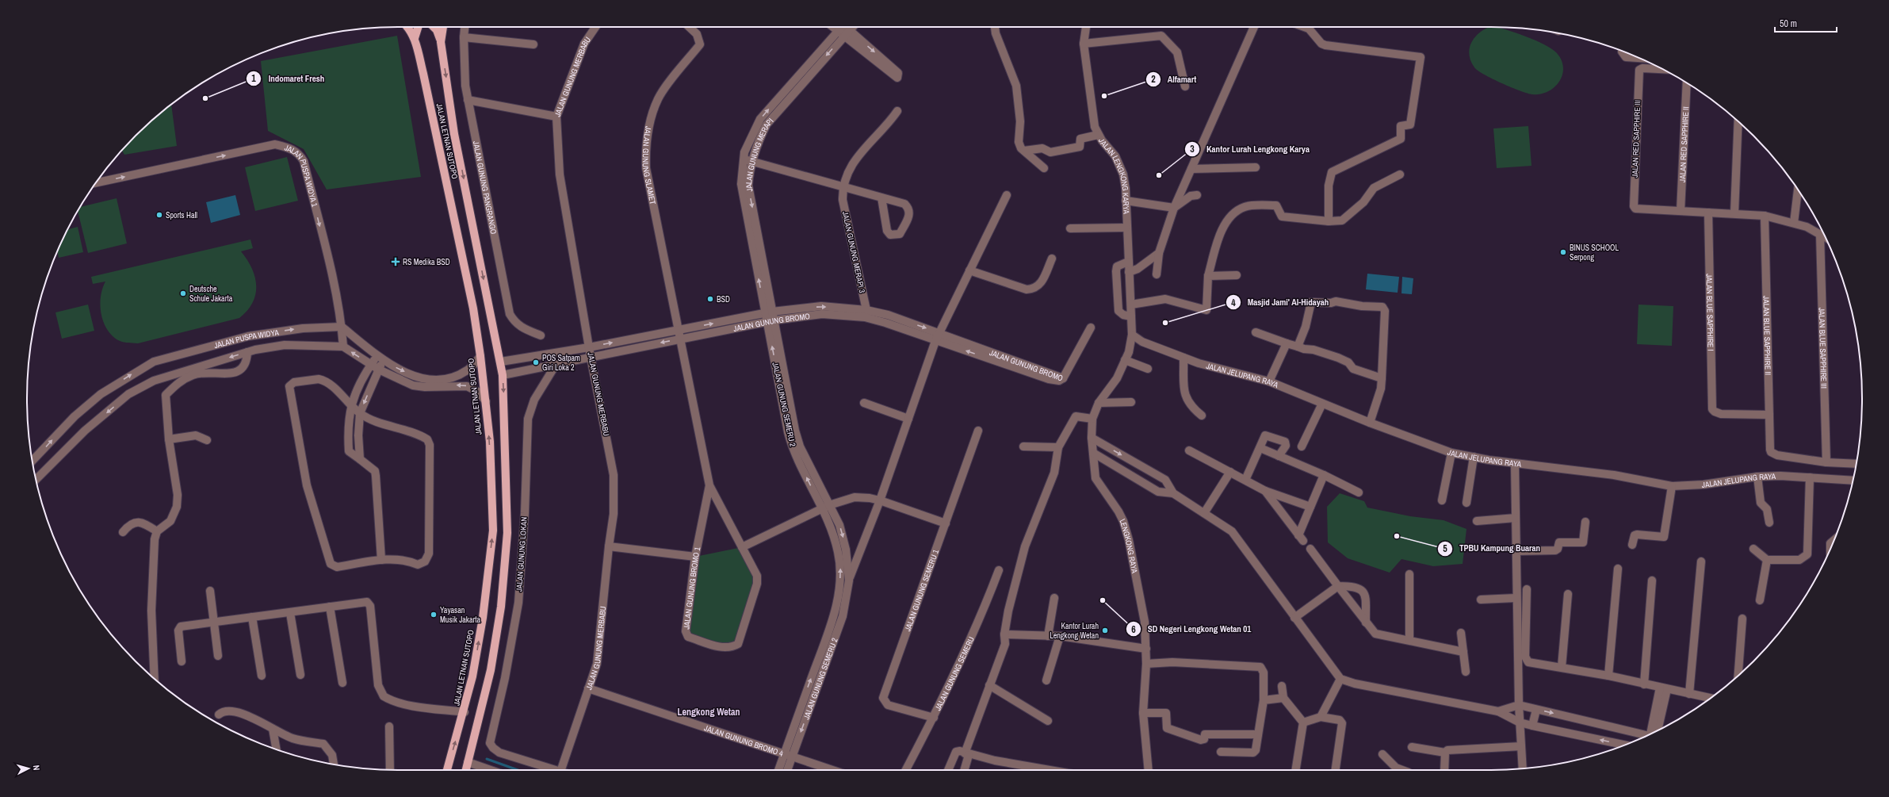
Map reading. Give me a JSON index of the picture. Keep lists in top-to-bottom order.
{
  "streets": {
    "main road": ["JALAN LETNAN SUTOPO"],
    "street": [
      "JALAN GUNUNG MERBABU",
      "JALAN RED SAPPHIRE III",
      "JALAN RED SAPPHIRE II",
      "JALAN GUNUNG MERAPI",
      "JALAN GUNUNG SLAMET",
      "JALAN LENGKONG KARYA",
      "JALAN PUSPA WIDYA 1",
      "JALAN GUNUNG PANGRANGO",
      "JALAN GUNUNG MERAPI 3",
      "JALAN BLUE SAPPHIRE I",
      "JALAN GUNUNG BROMO",
      "JALAN BLUE SAPPHIRE II",
      "JALAN PUSPA WIDYA",
      "JALAN BLUE SAPPHIRE III",
      "JALAN JELUPANG RAYA",
      "JALAN GUNUNG SEMERU 2",
      "LENGKONG RAYA",
      "JALAN GUNUNG LOKAN",
      "JALAN GUNUNG BROMO 1",
      "JALAN GUNUNG SEMERU 1",
      "JALAN GUNUNG SEMERU",
      "JALAN GUNUNG BROMO 4"
    ]
  },
  "crossings": [
    ["JALAN GUNUNG MERBABU", "JALAN GUNUNG BROMO"],
    ["JALAN GUNUNG MERBABU", "JALAN GUNUNG BROMO 4"],
    ["JALAN RED SAPPHIRE III", "JALAN RED SAPPHIRE II"],
    ["JALAN LETNAN SUTOPO", "JALAN GUNUNG BROMO"],
    ["JALAN GUNUNG MERAPI", "JALAN GUNUNG BROMO"],
    ["JALAN GUNUNG MERAPI", "JALAN GUNUNG SEMERU 2"],
    ["JALAN GUNUNG SLAMET", "JALAN GUNUNG BROMO"],
    ["JALAN GUNUNG SLAMET", "JALAN GUNUNG BROMO 1"],
    ["JALAN LENGKONG KARYA", "JALAN JELUPANG RAYA"],
    ["JALAN LENGKONG KARYA", "LENGKONG RAYA"],
    ["JALAN PUSPA WIDYA 1", "JALAN PUSPA WIDYA"],
    ["JALAN GUNUNG MERAPI 3", "JALAN GUNUNG BROMO"],
    ["JALAN BLUE SAPPHIRE I", "JALAN BLUE SAPPHIRE II"],
    ["JALAN GUNUNG BROMO", "JALAN GUNUNG SEMERU 2"],
    ["JALAN GUNUNG BROMO", "JALAN GUNUNG LOKAN"],
    ["JALAN GUNUNG BROMO", "JALAN GUNUNG BROMO 1"],
    ["JALAN BLUE SAPPHIRE II", "JALAN BLUE SAPPHIRE III"],
    ["JALAN JELUPANG RAYA", "LENGKONG RAYA"],
    ["JALAN GUNUNG SEMERU 2", "JALAN GUNUNG BROMO 4"],
    ["JALAN GUNUNG SEMERU 1", "JALAN GUNUNG SEMERU"]
  ],
  "districts": ["Lengkong Wetan"],
  "places": {
    "other": [
      "Alfamart",
      "Indomaret Fresh",
      "Kantor Lurah Lengkong Karya",
      "Sports Hall",
      "BINUS SCHOOL Serpong",
      "Deutsche Schule Jakarta",
      "BSD",
      "Masjid Jami' Al-Hidayah",
      "POS Satpam Giri Loka 2",
      "TPBU Kampung Buaran",
      "SD Negeri Lengkong Wetan 01",
      "Yayasan Musik Jakarta",
      "Kantor Lurah Lengkong Wetan"
    ],
    "health": ["RS Medika BSD"]
  },
  "scale_bar": "50 m",
  "north": "right"
}
